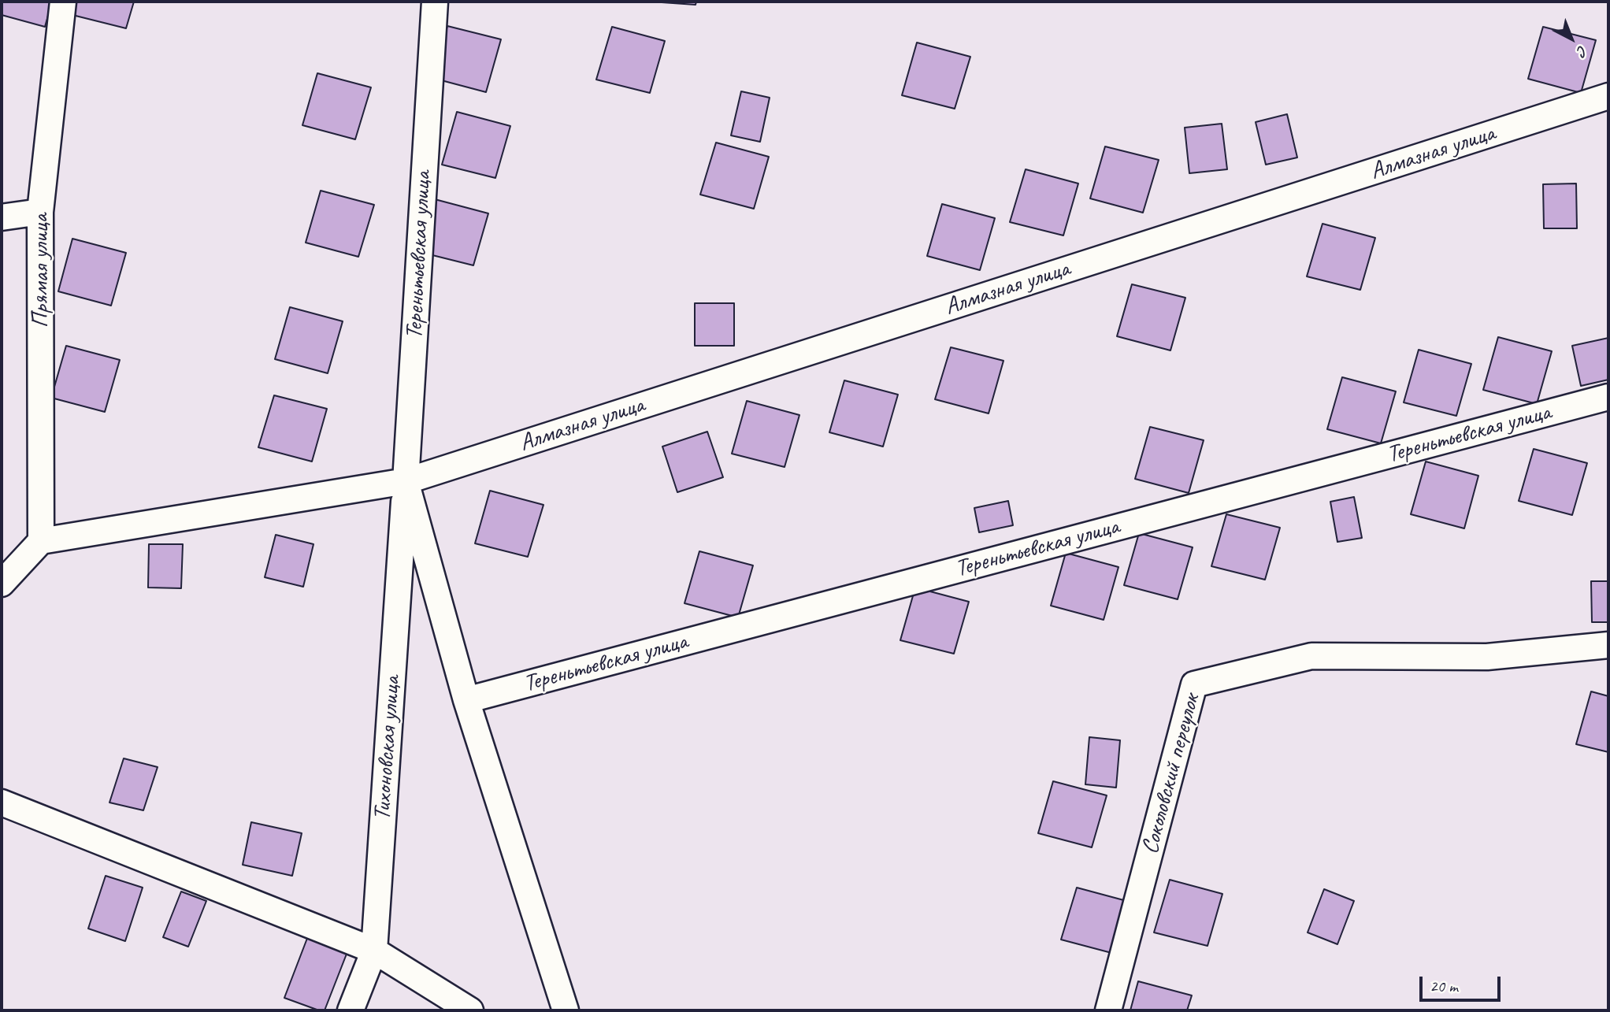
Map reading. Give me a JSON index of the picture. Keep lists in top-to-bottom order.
{
  "streets": {
    "street": [
      "Алмазная улица",
      "Тереньтьевская улица",
      "Прямая улица",
      "Тихоновская улица",
      "Соколовский переулок"
    ]
  },
  "crossings": [
    ["Алмазная улица", "Тереньтьевская улица"],
    ["Алмазная улица", "Тихоновская улица"],
    ["Тереньтьевская улица", "Тихоновская улица"]
  ],
  "scale_bar": "20 m",
  "north": "bottom right"
}
